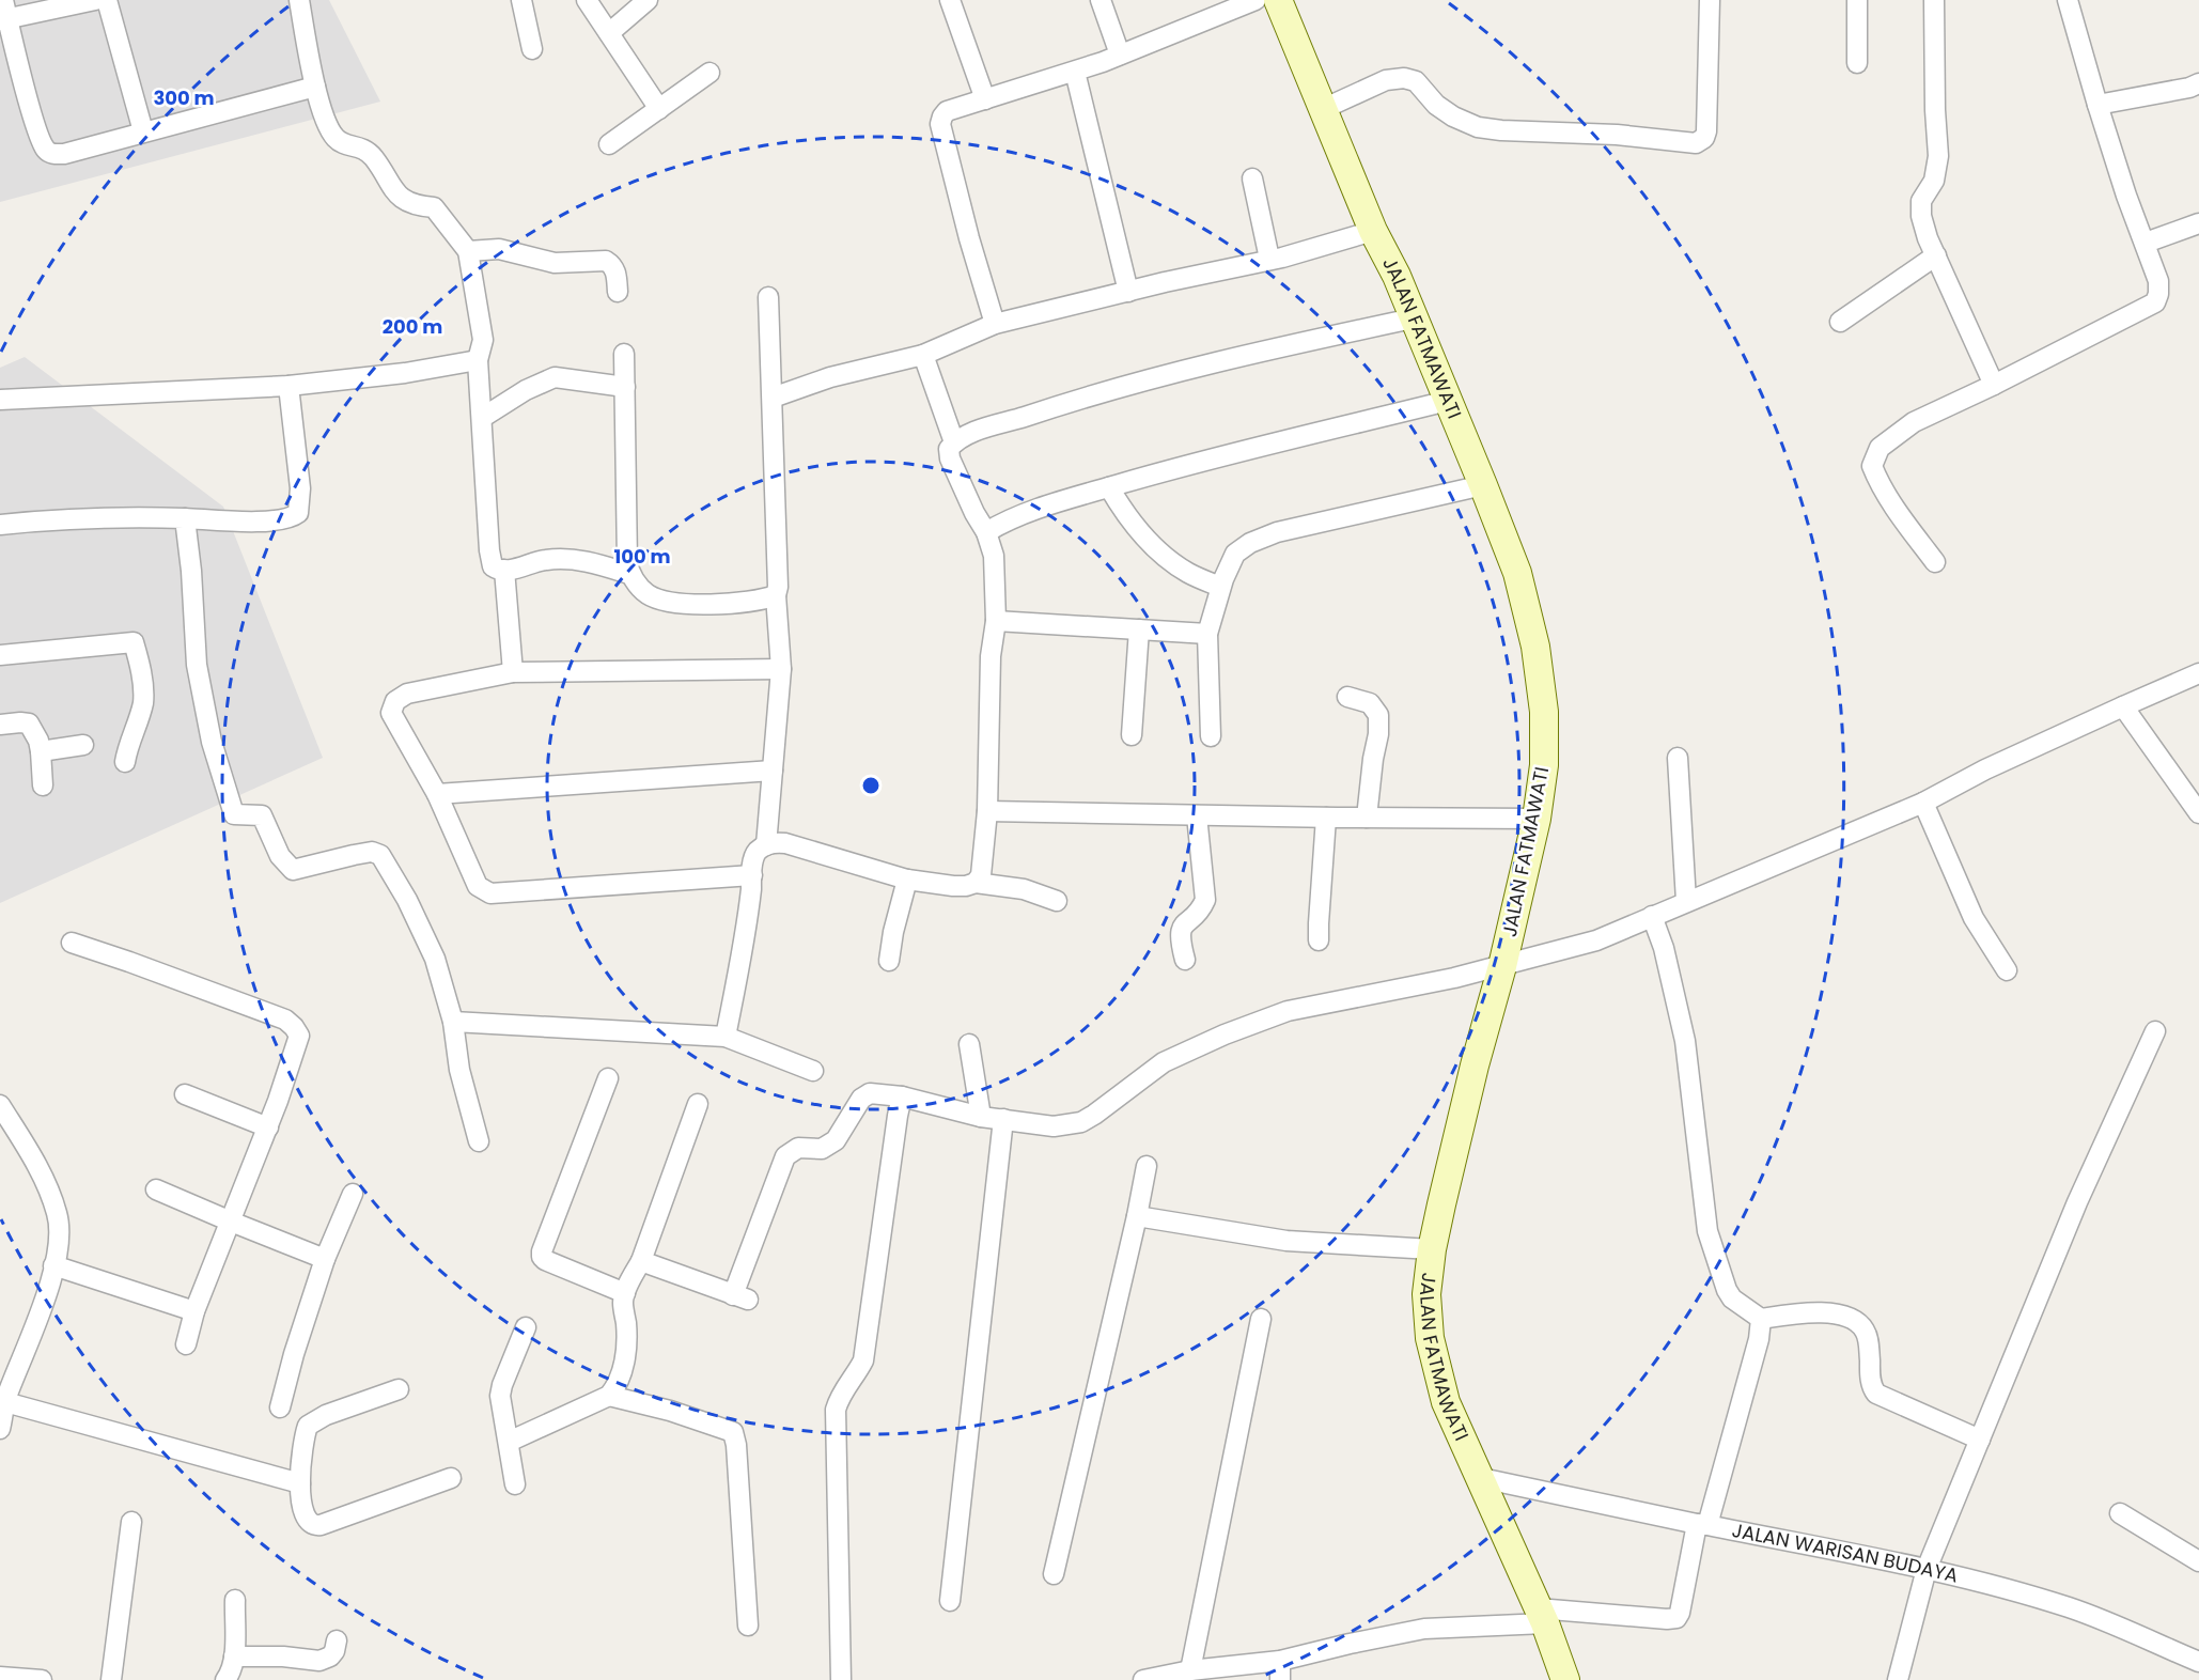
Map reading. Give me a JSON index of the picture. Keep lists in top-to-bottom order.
{
  "streets": {
    "street": ["JALAN FATMAWATI", "JALAN WARISAN BUDAYA"]
  },
  "crossings": [
    ["JALAN FATMAWATI", "JALAN WARISAN BUDAYA"]
  ],
  "rings": ["300 m", "200 m", "100 m"]
}
